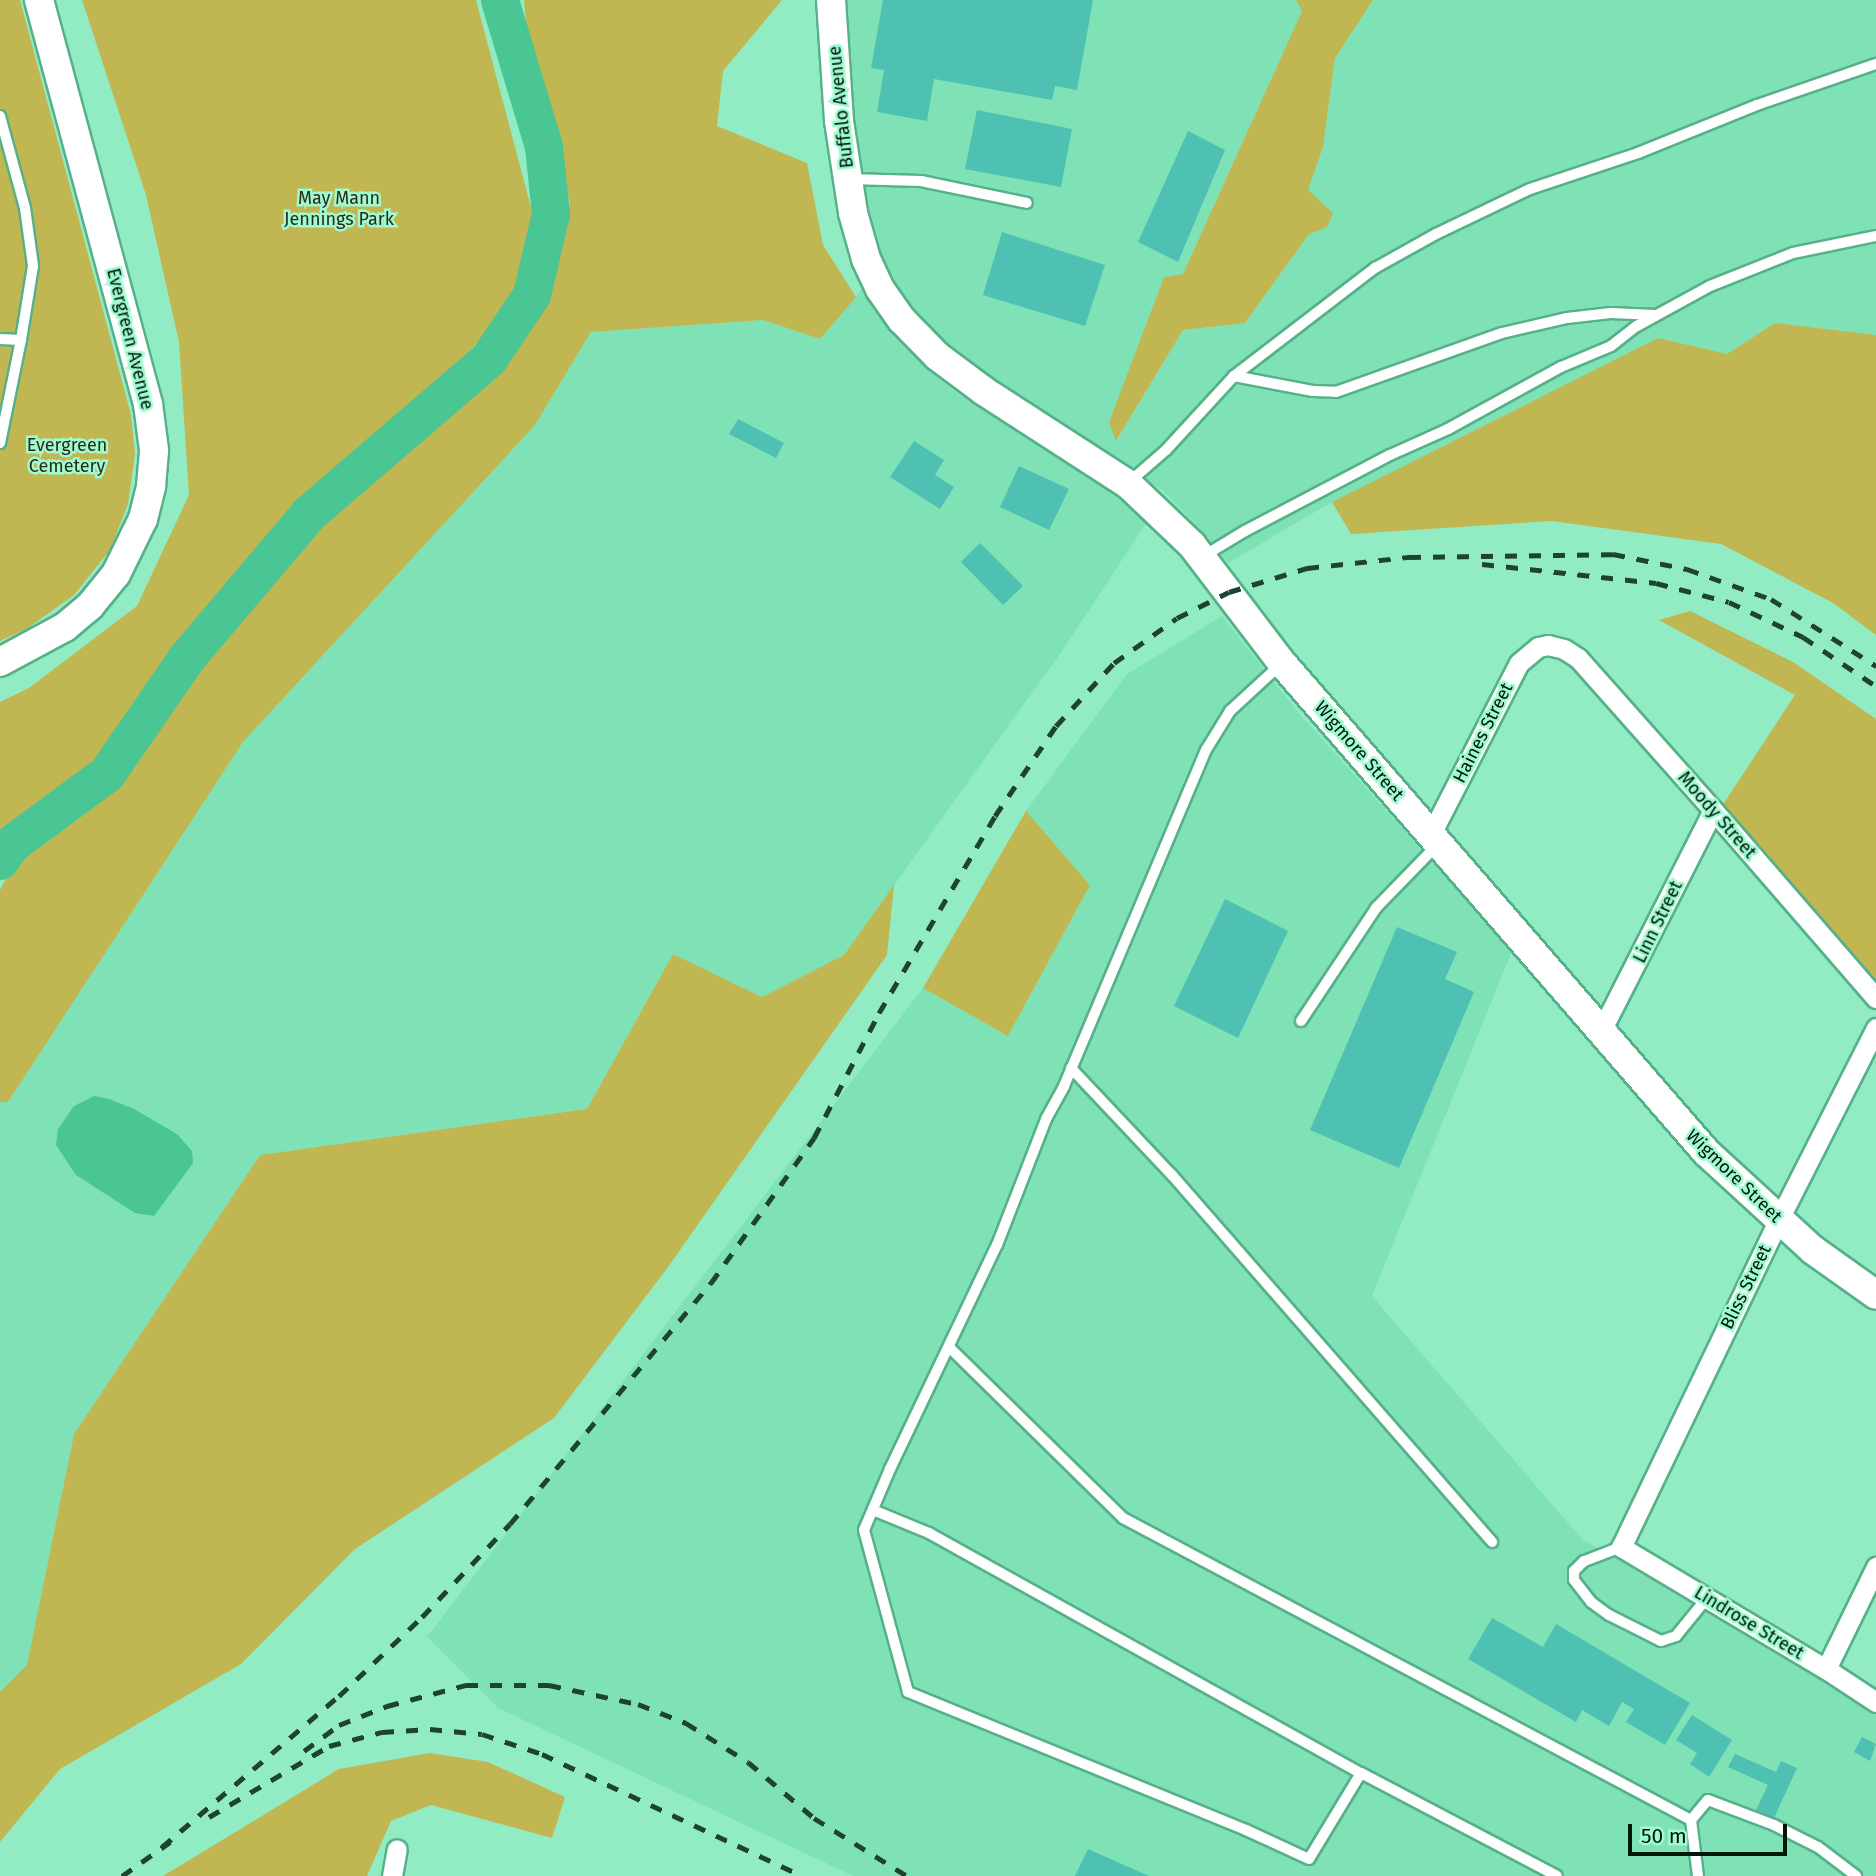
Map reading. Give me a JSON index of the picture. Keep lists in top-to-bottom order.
{
  "streets": {
    "street": [
      "Buffalo Avenue",
      "Evergreen Avenue",
      "Haines Street",
      "Wigmore Street",
      "Moody Street",
      "Linn Street",
      "Bliss Street",
      "Lindrose Street"
    ]
  },
  "crossings": [
    ["Buffalo Avenue", "Wigmore Street"],
    ["Haines Street", "Wigmore Street"],
    ["Haines Street", "Moody Street"],
    ["Wigmore Street", "Linn Street"],
    ["Wigmore Street", "Bliss Street"],
    ["Moody Street", "Linn Street"],
    ["Bliss Street", "Lindrose Street"]
  ],
  "parks": ["May Mann Jennings Park", "Evergreen Cemetery"],
  "scale_bar": "50 m"
}
